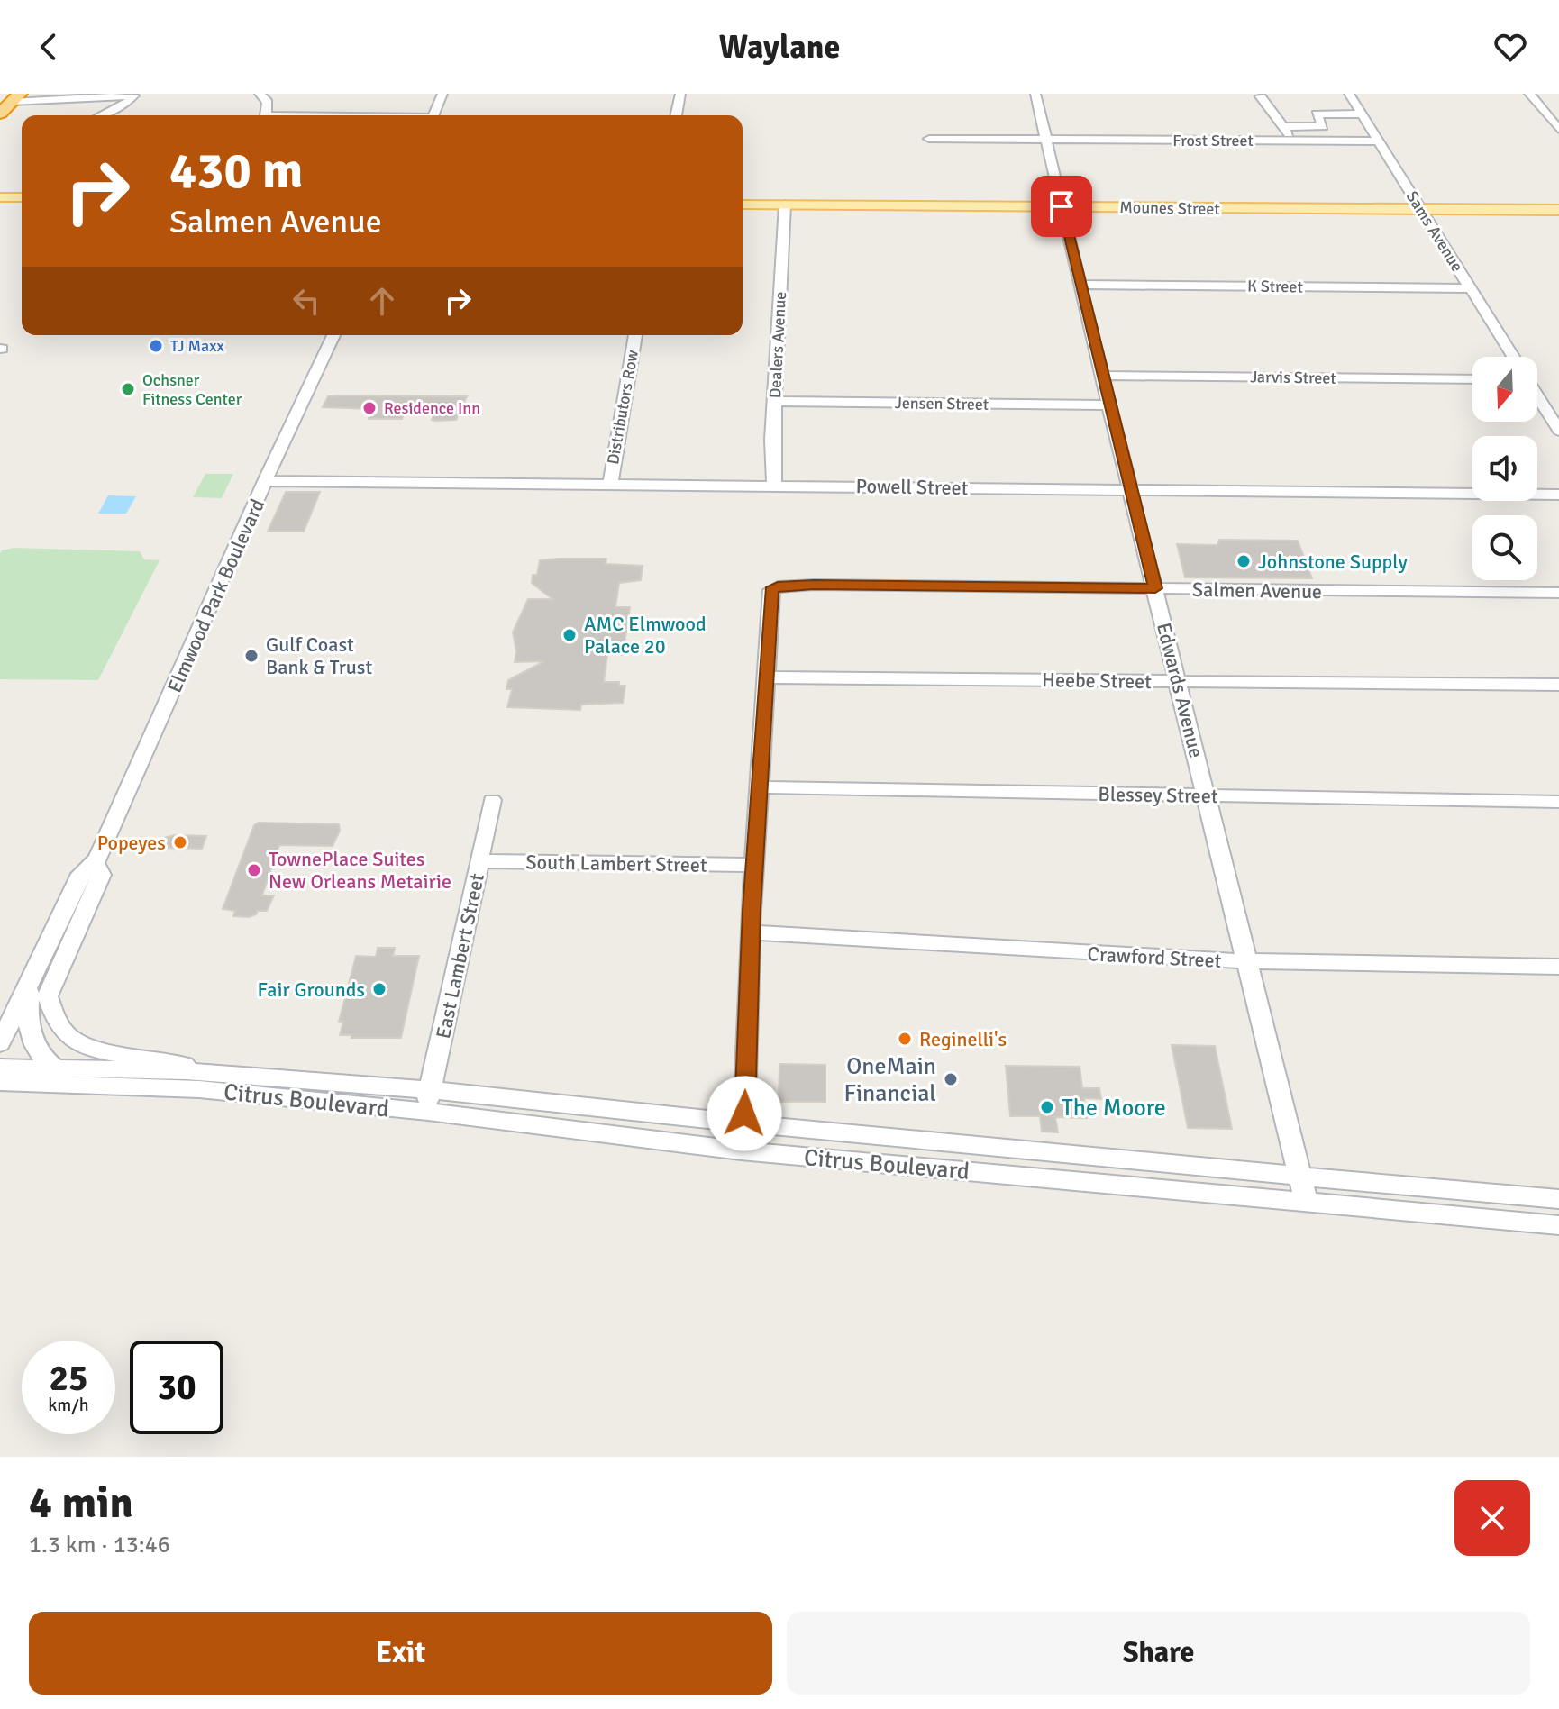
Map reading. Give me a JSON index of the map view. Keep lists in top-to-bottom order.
{
  "streets": {
    "main road": ["Mounes Street"],
    "street": [
      "Frost Street",
      "Sams Avenue",
      "K Street",
      "Dealers Avenue",
      "Jarvis Street",
      "Jensen Street",
      "Distributors Row",
      "Powell Street",
      "Salmen Avenue",
      "Elmwood Park Boulevard",
      "Heebe Street",
      "Edwards Avenue",
      "Blessey Street",
      "South Lambert Street",
      "East Lambert Street",
      "Crawford Street",
      "Citrus Boulevard"
    ]
  },
  "crossings": [
    ["Frost Street", "Sams Avenue"],
    ["Frost Street", "Edwards Avenue"],
    ["Mounes Street", "Sams Avenue"],
    ["Mounes Street", "Dealers Avenue"],
    ["Mounes Street", "Edwards Avenue"],
    ["Sams Avenue", "K Street"],
    ["K Street", "Edwards Avenue"],
    ["Dealers Avenue", "Jensen Street"],
    ["Dealers Avenue", "Powell Street"],
    ["Jarvis Street", "Edwards Avenue"],
    ["Jensen Street", "Edwards Avenue"],
    ["Distributors Row", "Powell Street"],
    ["Powell Street", "Elmwood Park Boulevard"],
    ["Powell Street", "Edwards Avenue"],
    ["Salmen Avenue", "Heebe Street"],
    ["Salmen Avenue", "Edwards Avenue"],
    ["Elmwood Park Boulevard", "Citrus Boulevard"],
    ["Heebe Street", "Edwards Avenue"],
    ["Edwards Avenue", "Blessey Street"],
    ["Edwards Avenue", "Crawford Street"],
    ["Edwards Avenue", "Citrus Boulevard"],
    ["South Lambert Street", "East Lambert Street"],
    ["East Lambert Street", "Citrus Boulevard"]
  ],
  "places": [
    "TJ Maxx",
    "Ochsner Fitness Center",
    "Residence Inn",
    "Johnstone Supply",
    "AMC Elmwood Palace 20",
    "Gulf Coast Bank & Trust",
    "Popeyes",
    "TownePlace Suites New Orleans Metairie",
    "Fair Grounds",
    "Reginelli's",
    "OneMain Financial",
    "The Moore"
  ],
  "north": "bottom",
  "page": {
    "header": "Waylane",
    "turn": ["430 m", "Salmen Avenue"],
    "speed": "25 km/h",
    "limit": "30",
    "heading": ["4 min", "1.3 km · 13:46"],
    "buttons": ["Exit", "Share"]
  }
}
